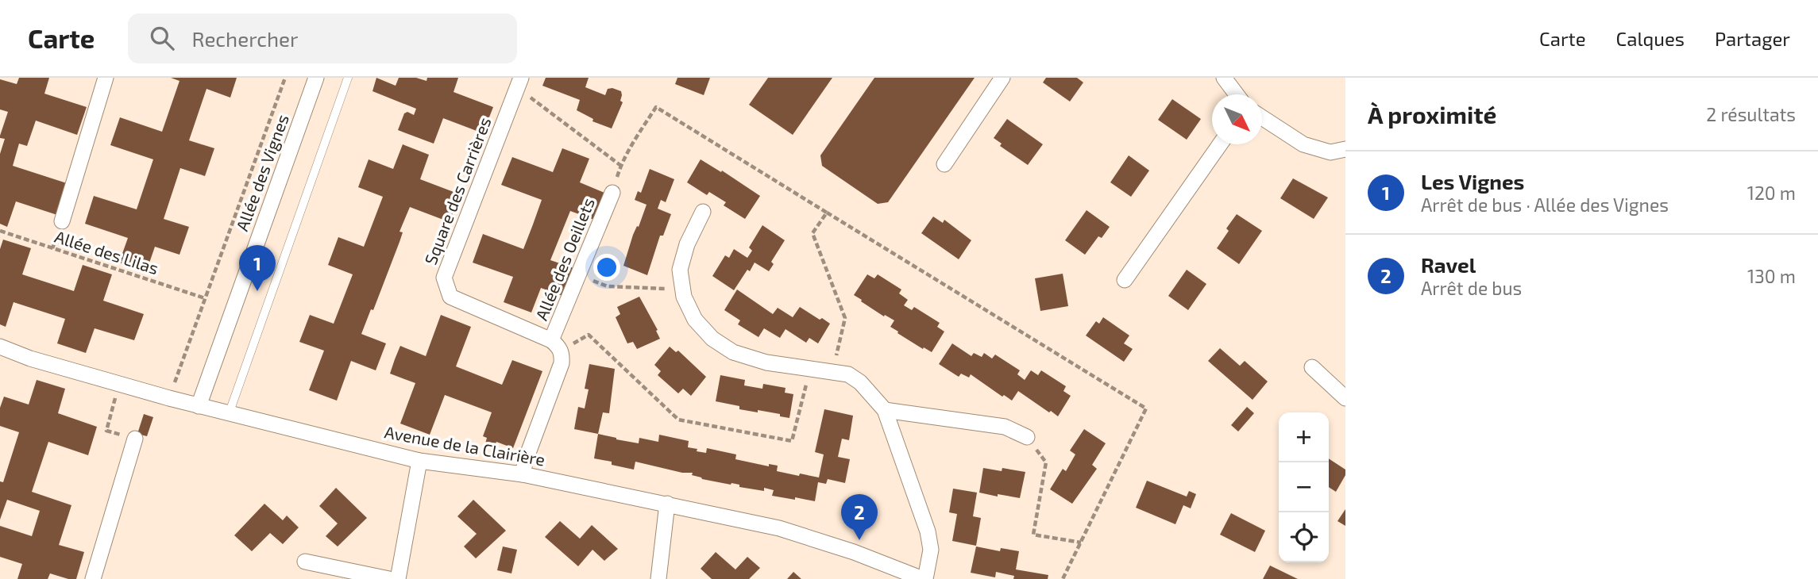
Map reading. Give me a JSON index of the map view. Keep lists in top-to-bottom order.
{
  "streets": {
    "street": [
      "Allée des Vignes",
      "Square des Carrières",
      "Allée des Oeillets",
      "Avenue de la Clairière"
    ],
    "path": ["Allée des Lilas"]
  },
  "crossings": [
    ["Allée des Vignes", "Avenue de la Clairière"],
    ["Square des Carrières", "Allée des Oeillets"]
  ],
  "north": "bottom right",
  "page": {
    "header": "Carte",
    "search": "Rechercher",
    "nav": ["Carte", "Calques", "Partager"],
    "heading": ["À proximité", "2 résultats"],
    "list": [
      {
        "mark": "1",
        "name": "Les Vignes",
        "note": "Arrêt de bus · Allée des Vignes",
        "value": "120 m"
      },
      {
        "mark": "2",
        "name": "Ravel",
        "note": "Arrêt de bus",
        "value": "130 m"
      }
    ],
    "pins": ["1", "2"],
    "map_buttons": ["+", "−"]
  }
}
